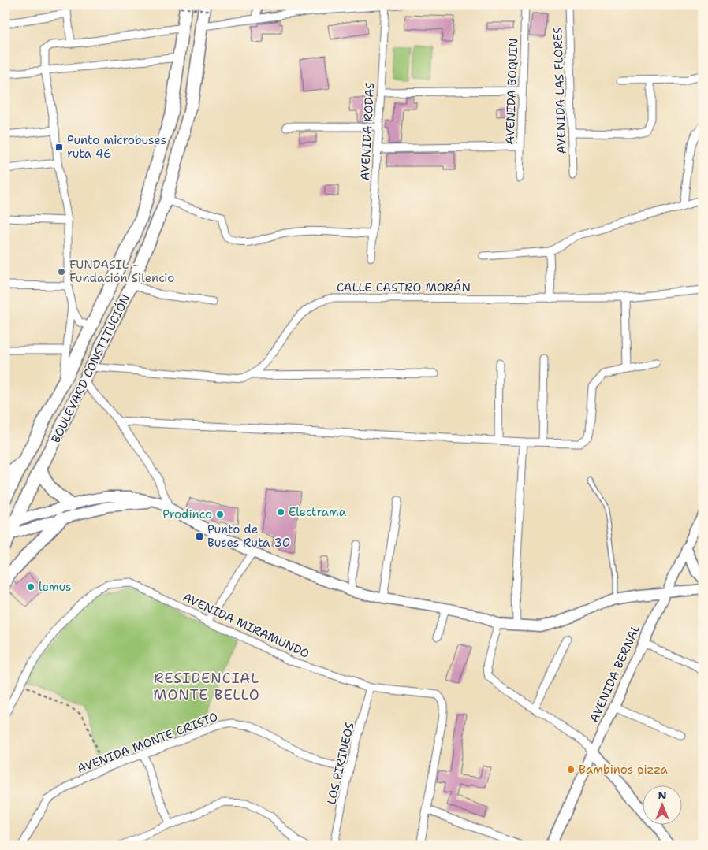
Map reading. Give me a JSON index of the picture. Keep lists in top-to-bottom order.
{
  "streets": {
    "highway": ["BOULEVARD CONSTITUCIÓN"],
    "street": [
      "AVENIDA LAS FLORES",
      "AVENIDA BOQUIN",
      "AVENIDA RODAS",
      "CALLE CASTRO MORÁN",
      "AVENIDA MIRAMUNDO",
      "AVENIDA BERNAL",
      "AVENIDA MONTE CRISTO",
      "LOS PIRINEOS"
    ]
  },
  "crossings": [
    ["AVENIDA MIRAMUNDO", "LOS PIRINEOS"],
    ["AVENIDA MONTE CRISTO", "LOS PIRINEOS"]
  ],
  "districts": ["RESIDENCIAL MONTE BELLO"],
  "places": {
    "transit": ["Punto microbuses ruta 46", "Punto de Buses Ruta 30"],
    "other": [
      "FUNDASIL - Fundación Silencio",
      "Electrama",
      "Prodinco",
      "lemus",
      "Bambinos pizza"
    ]
  },
  "north": "top"
}
